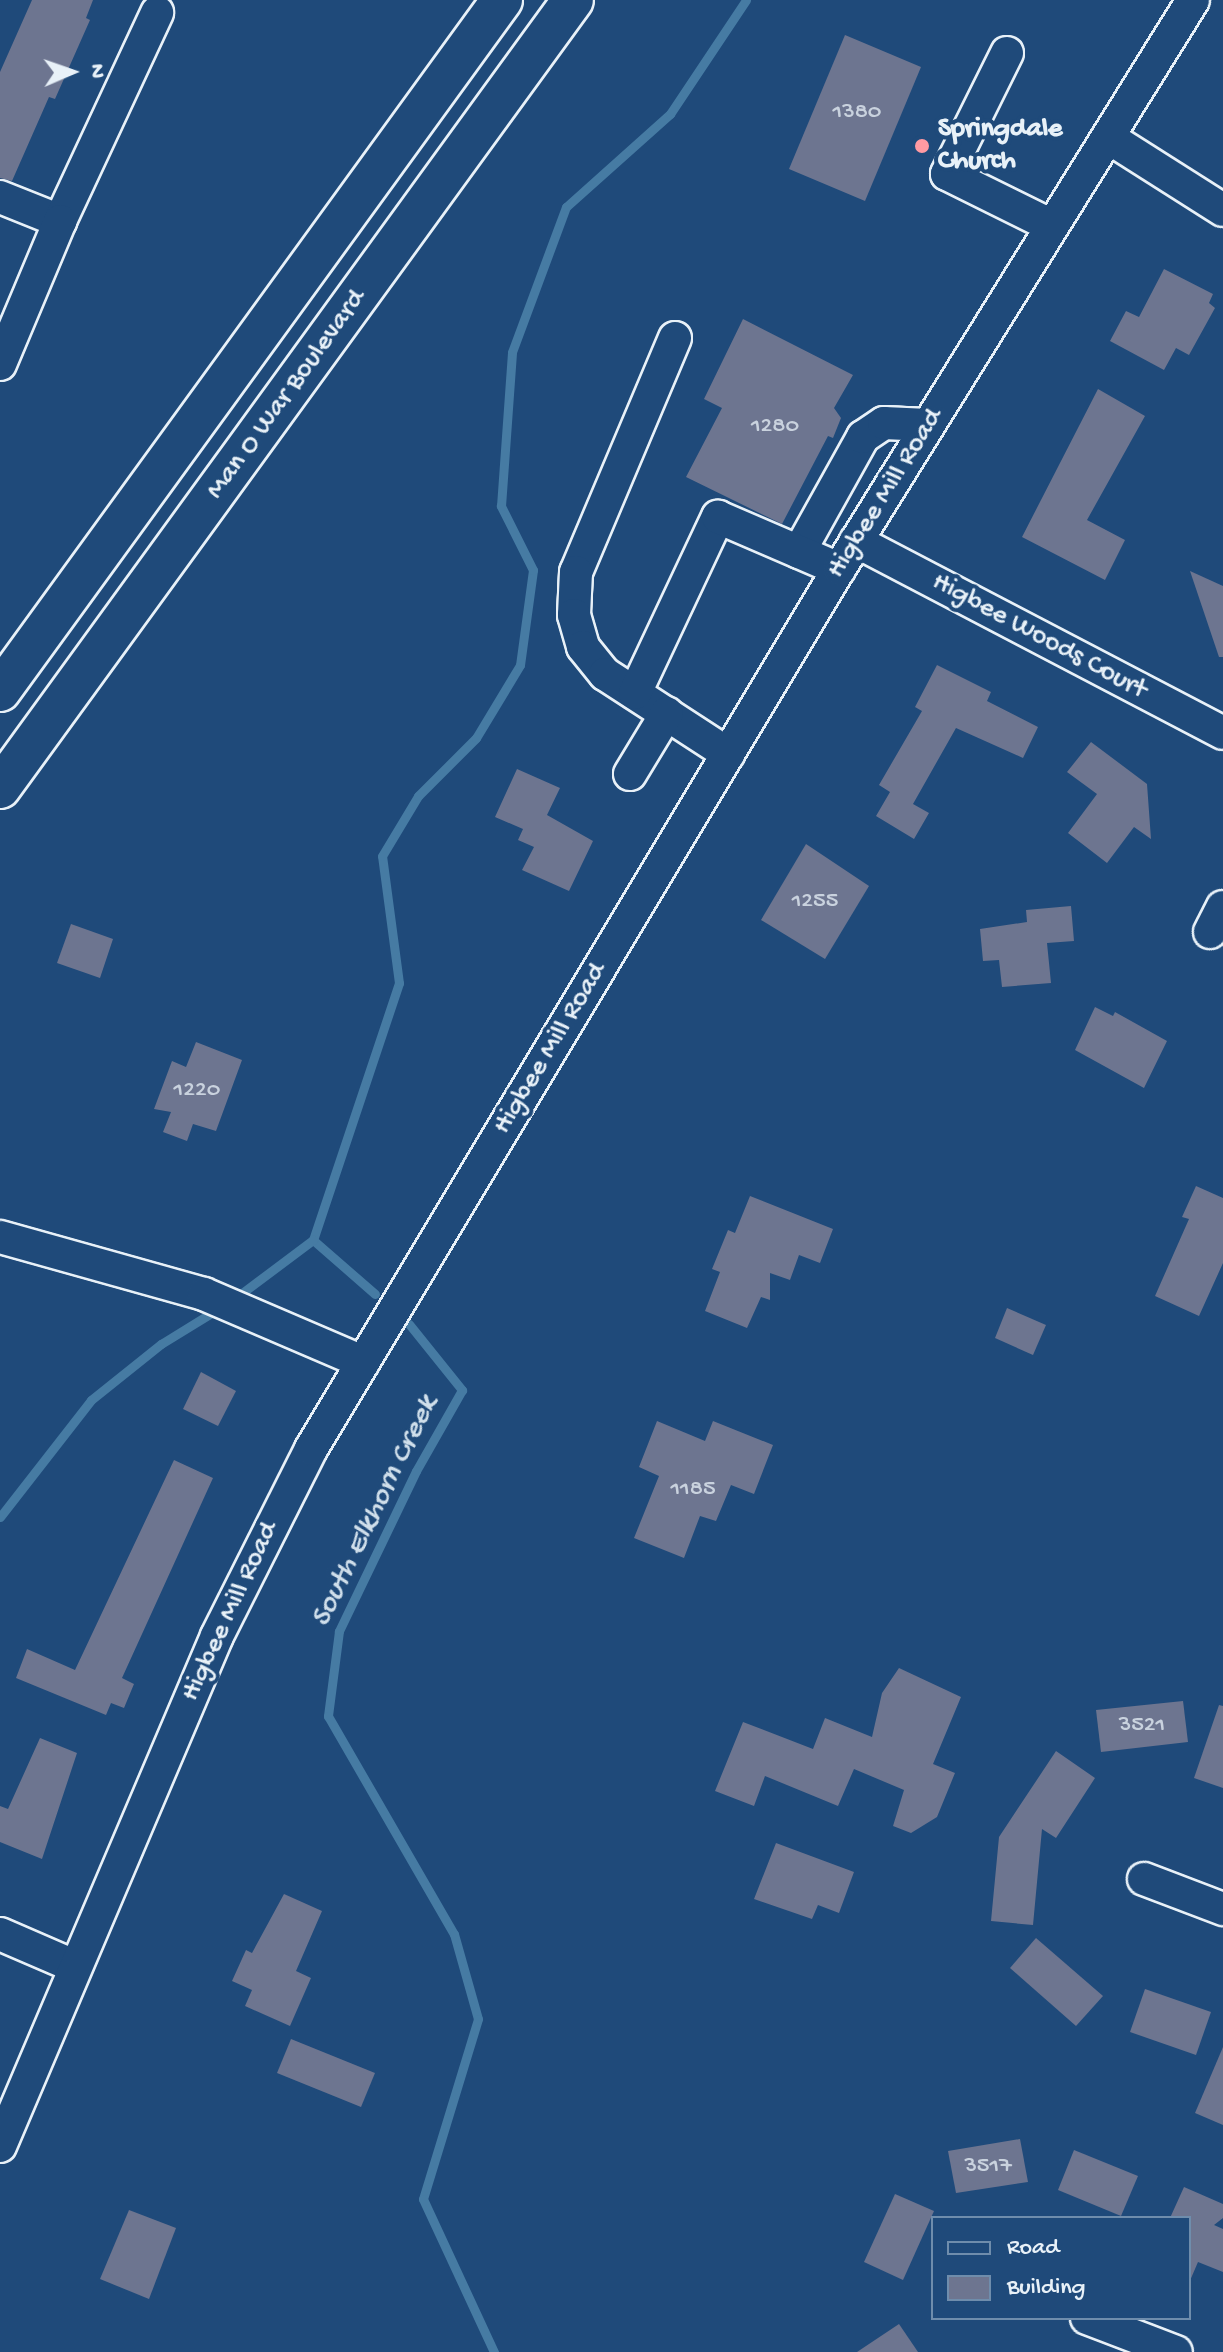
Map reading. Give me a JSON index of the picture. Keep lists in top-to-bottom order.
{
  "streets": {
    "main road": ["Man O War Boulevard"],
    "street": ["Higbee Mill Road", "Higbee Woods Court"]
  },
  "crossings": [
    ["Higbee Mill Road", "Higbee Woods Court"]
  ],
  "water": ["South Elkhorn Creek"],
  "places": ["Springdale Church"],
  "house_numbers": [
    "1380",
    "1280",
    "1255",
    "1220",
    "1185",
    "3521",
    "3517"
  ],
  "legend": ["Road", "Building"],
  "north": "right"
}
